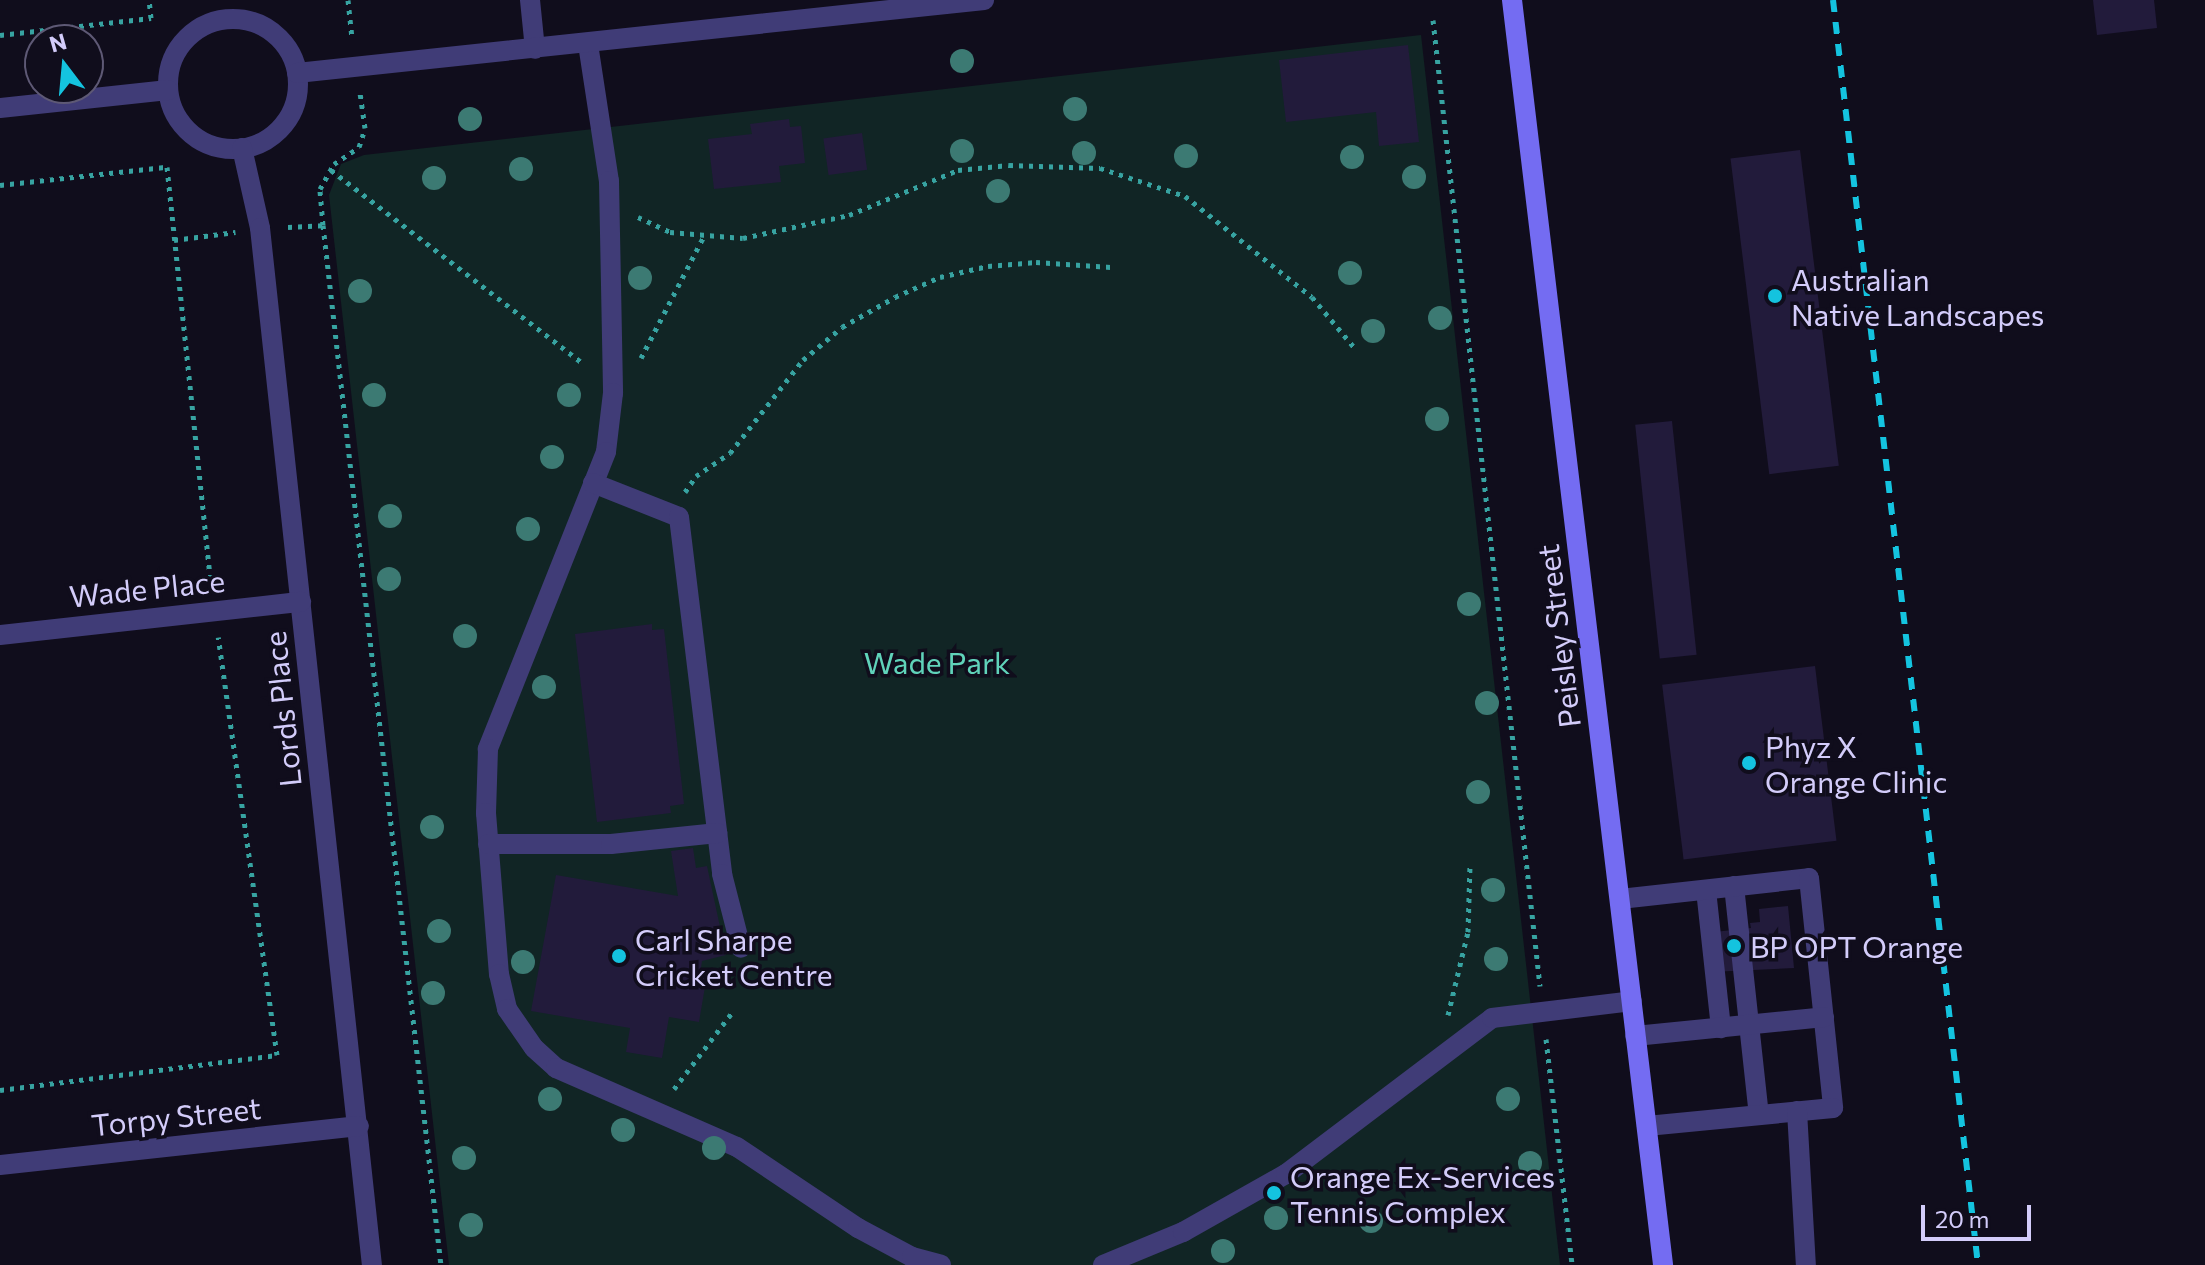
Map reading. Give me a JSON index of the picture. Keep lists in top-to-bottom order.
{
  "streets": {
    "main road": ["Peisley Street"],
    "street": ["Wade Place", "Lords Place", "Torpy Street"]
  },
  "crossings": [
    ["Wade Place", "Lords Place"],
    ["Lords Place", "Torpy Street"]
  ],
  "parks": ["Wade Park"],
  "places": [
    "Australian Native Landscapes",
    "Phyz X Orange Clinic",
    "BP OPT Orange",
    "Carl Sharpe Cricket Centre",
    "Orange Ex-Services Tennis Complex"
  ],
  "scale_bar": "20 m",
  "north": "top"
}
